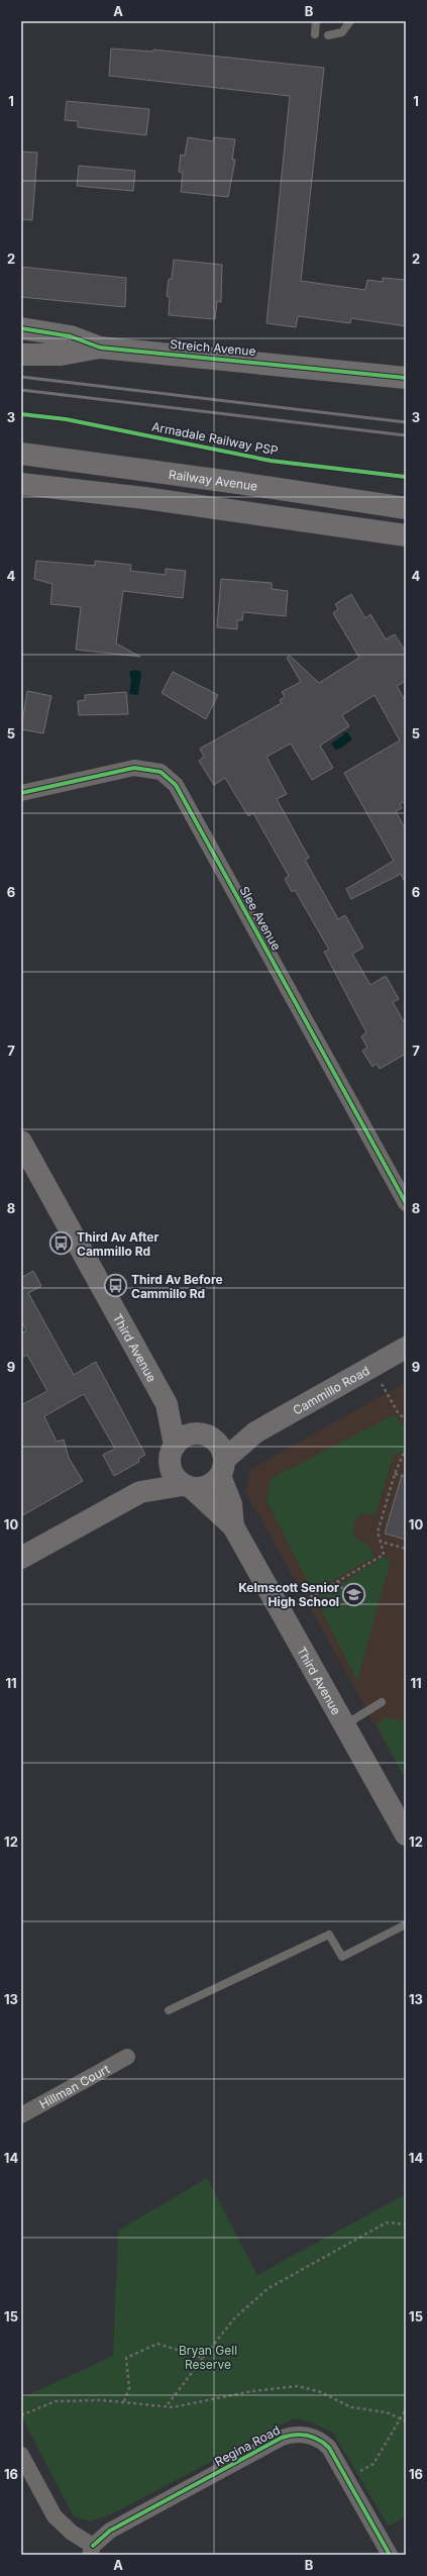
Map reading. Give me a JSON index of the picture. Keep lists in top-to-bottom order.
{
  "streets": {
    "main road": [
      "Streich Avenue",
      "Railway Avenue",
      "Third Avenue",
      "Cammillo Road"
    ],
    "street": ["Slee Avenue", "Hillman Court", "Regina Road"],
    "cycle path": ["Armadale Railway PSP"]
  },
  "crossings": [
    ["Third Avenue", "Cammillo Road"]
  ],
  "parks": ["Bryan Gell Reserve"],
  "places": {
    "bus stop": ["Third Av After Cammillo Rd", "Third Av Before Cammillo Rd"],
    "school or university": ["Kelmscott Senior High School"]
  },
  "grid": {
    "columns": ["A", "B"],
    "rows": [
      "1",
      "2",
      "3",
      "4",
      "5",
      "6",
      "7",
      "8",
      "9",
      "10",
      "11",
      "12",
      "13",
      "14",
      "15",
      "16"
    ]
  }
}
